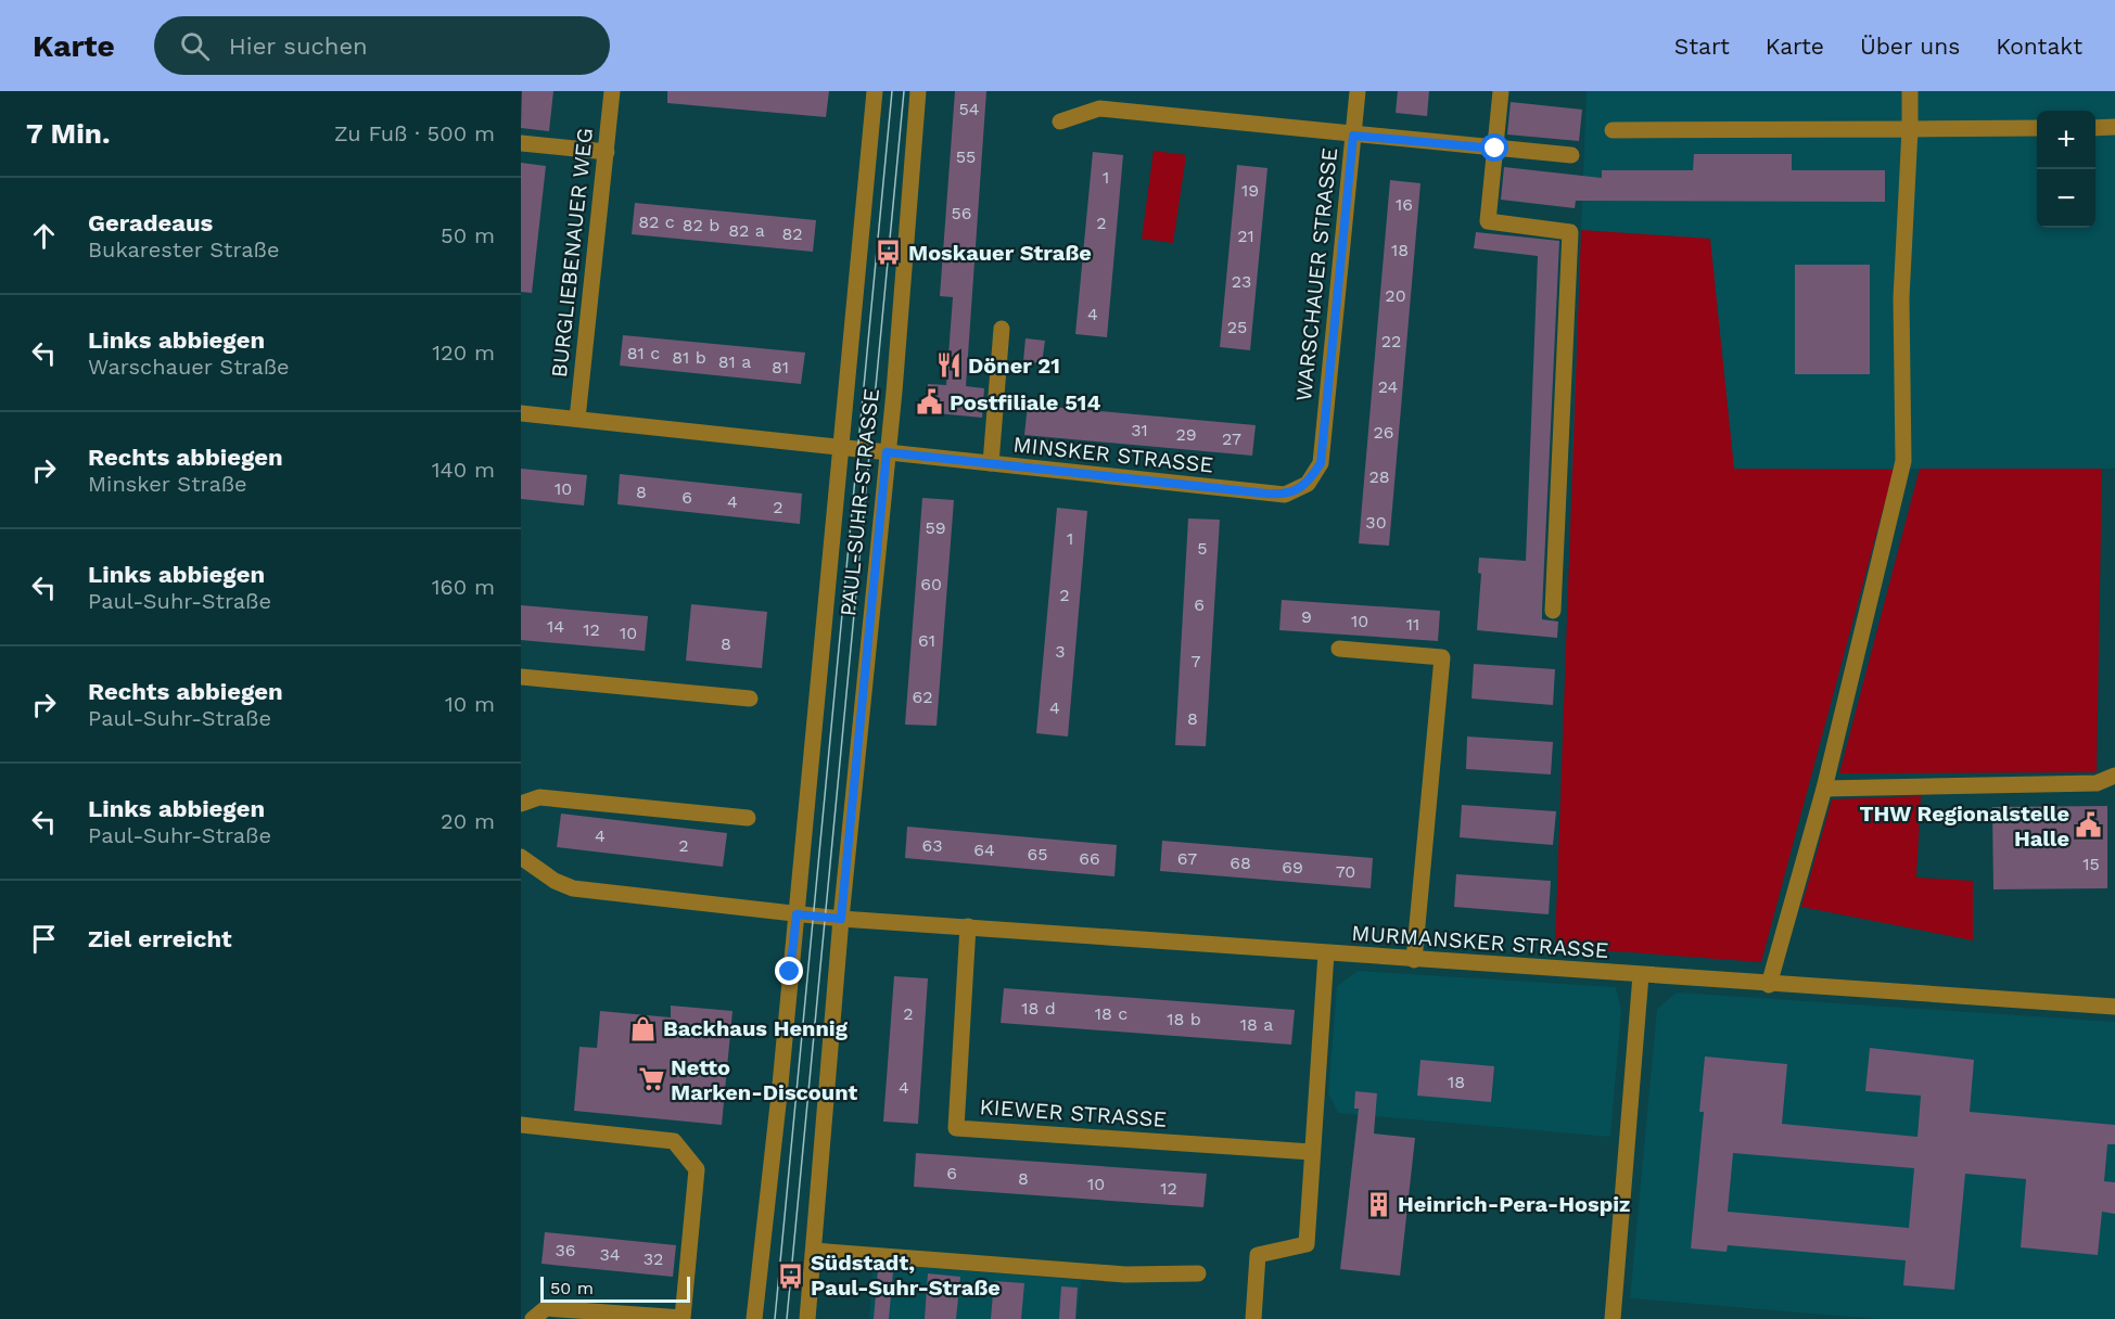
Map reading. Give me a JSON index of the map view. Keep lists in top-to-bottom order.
{
  "streets": {
    "street": [
      "BURGLIEBENAUER WEG",
      "WARSCHAUER STRASSE",
      "MINSKER STRASSE",
      "PAUL-SUHR-STRASSE",
      "MURMANSKER STRASSE",
      "KIEWER STRASSE"
    ]
  },
  "crossings": [
    ["WARSCHAUER STRASSE", "MINSKER STRASSE"],
    ["MINSKER STRASSE", "PAUL-SUHR-STRASSE"],
    ["PAUL-SUHR-STRASSE", "MURMANSKER STRASSE"],
    ["MURMANSKER STRASSE", "KIEWER STRASSE"]
  ],
  "places": {
    "bus stop": ["Moskauer Straße", "Südstadt, Paul-Suhr-Straße"],
    "restaurant": ["Döner 21"],
    "public building": ["Postfiliale 514", "THW Regionalstelle Halle"],
    "shop": ["Backhaus Hennig"],
    "supermarket": ["Netto Marken-Discount"],
    "building": ["Heinrich-Pera-Hospiz"]
  },
  "house_numbers": [
    "54",
    "55",
    "1",
    "19",
    "16",
    "56",
    "82 c",
    "2",
    "82 b",
    "82 a",
    "82",
    "21",
    "18",
    "23",
    "20",
    "4",
    "25",
    "22",
    "81 c",
    "81 b",
    "81 a",
    "81",
    "24",
    "31",
    "26",
    "29",
    "27",
    "28",
    "10",
    "8",
    "6",
    "4",
    "2",
    "30",
    "59",
    "1",
    "5",
    "60",
    "2",
    "6",
    "9",
    "10",
    "11",
    "14",
    "12",
    "10",
    "61",
    "8",
    "3",
    "7",
    "62",
    "4",
    "8",
    "4",
    "2",
    "63",
    "64",
    "65",
    "66",
    "67",
    "68",
    "15",
    "69",
    "70",
    "18 d",
    "2",
    "18 c",
    "18 b",
    "18 a",
    "18",
    "4",
    "6",
    "8",
    "10",
    "12",
    "36",
    "34",
    "32"
  ],
  "scale_bar": "50 m",
  "page": {
    "header": "Karte",
    "search": "Hier suchen",
    "nav": [
      "Start",
      "Karte",
      "Über uns",
      "Kontakt"
    ],
    "heading": ["7 Min.", "Zu Fuß · 500 m"],
    "map_buttons": ["+", "−"],
    "list": [
      ["Geradeaus", "Bukarester Straße", "50 m"],
      ["Links abbiegen", "Warschauer Straße", "120 m"],
      ["Rechts abbiegen", "Minsker Straße", "140 m"],
      ["Links abbiegen", "Paul-Suhr-Straße", "160 m"],
      ["Rechts abbiegen", "Paul-Suhr-Straße", "10 m"],
      ["Links abbiegen", "Paul-Suhr-Straße", "20 m"],
      "Ziel erreicht"
    ],
    "scale": "50 m"
  }
}
